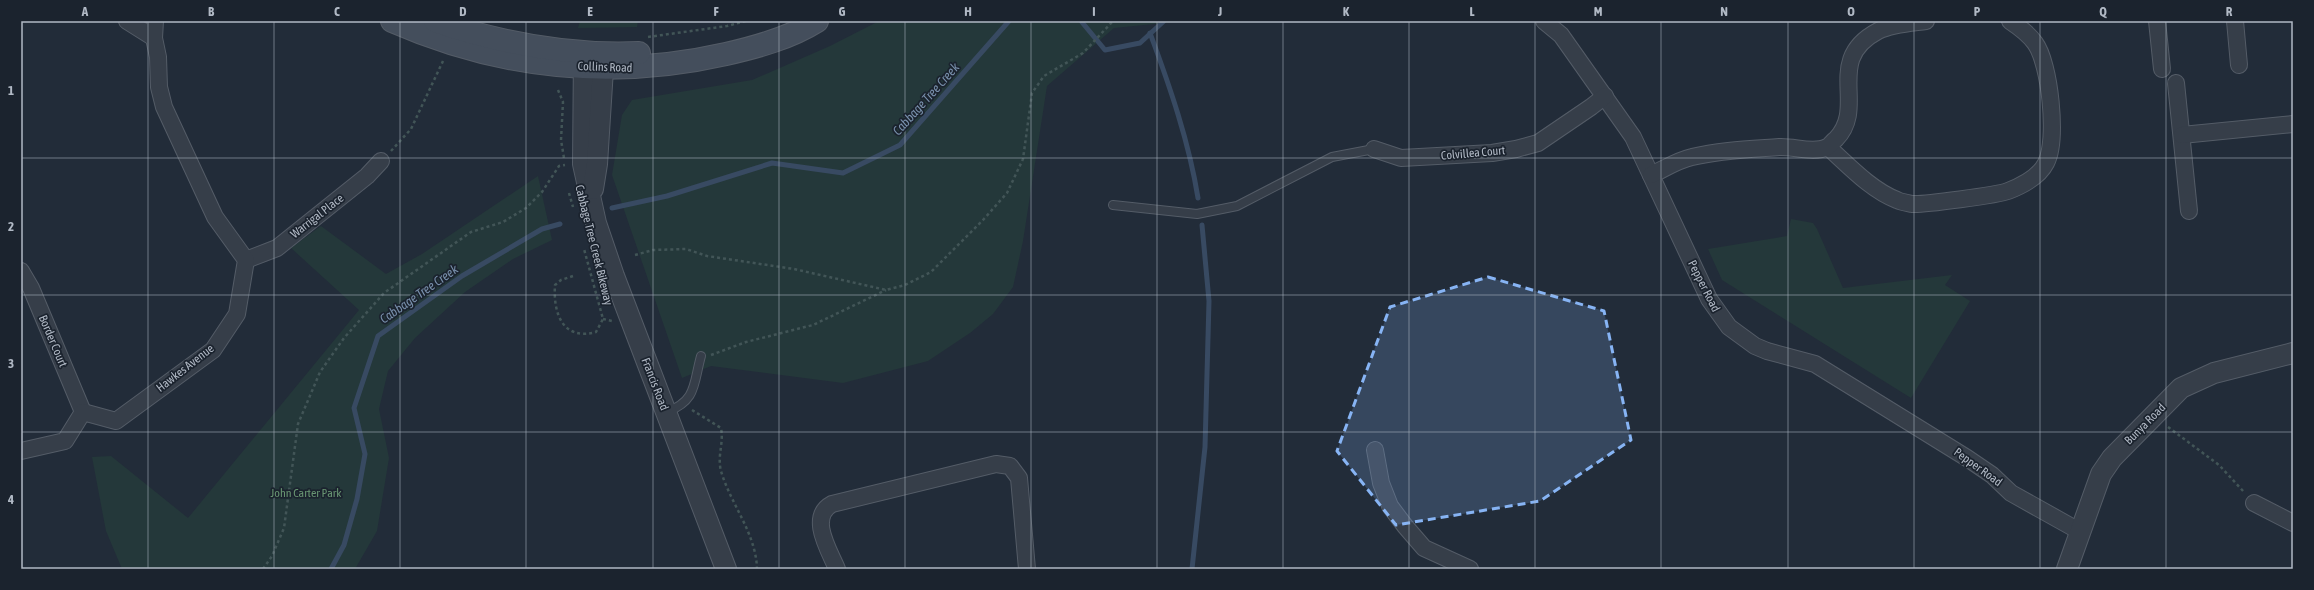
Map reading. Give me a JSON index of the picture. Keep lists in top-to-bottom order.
{
  "streets": {
    "main road": ["Collins Road"],
    "street": [
      "Colvillea Court",
      "Warrigal Place",
      "Pepper Road",
      "Border Court",
      "Hawkes Avenue",
      "Francis Road",
      "Bunya Road"
    ],
    "path": ["Cabbage Tree Creek Bikeway"]
  },
  "crossings": [
    ["Collins Road", "Francis Road"],
    ["Colvillea Court", "Pepper Road"],
    ["Warrigal Place", "Hawkes Avenue"],
    ["Pepper Road", "Bunya Road"],
    ["Border Court", "Hawkes Avenue"]
  ],
  "water": ["Cabbage Tree Creek"],
  "parks": ["John Carter Park"],
  "grid": {
    "columns": [
      "A",
      "B",
      "C",
      "D",
      "E",
      "F",
      "G",
      "H",
      "I",
      "J",
      "K",
      "L",
      "M",
      "N",
      "O",
      "P",
      "Q",
      "R"
    ],
    "rows": [
      "1",
      "2",
      "3",
      "4"
    ]
  }
}
